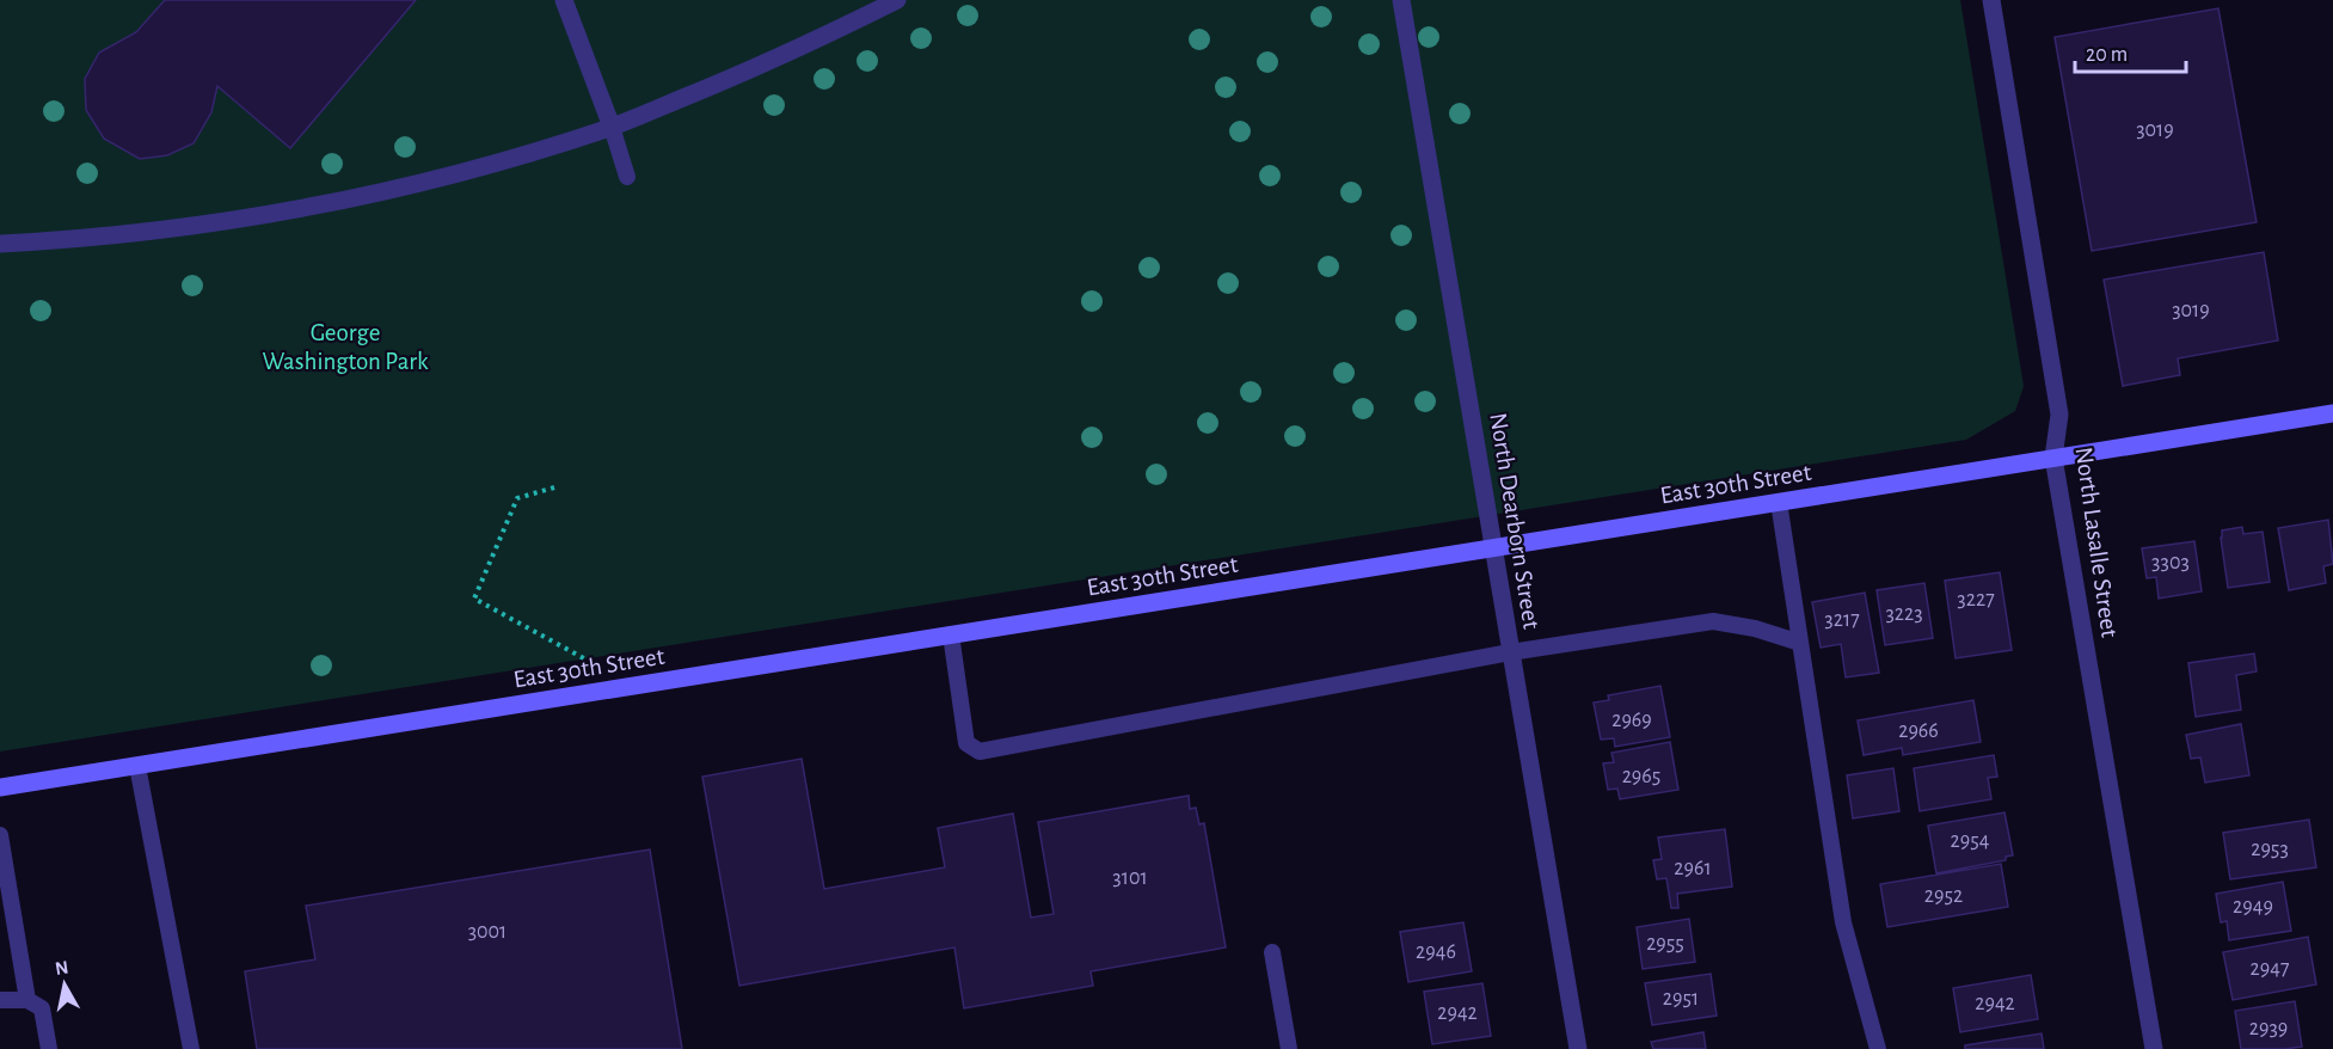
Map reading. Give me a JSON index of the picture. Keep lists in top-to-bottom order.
{
  "streets": {
    "main road": ["East 30th Street"],
    "street": ["North Dearborn Street", "North Lasalle Street"]
  },
  "crossings": [
    ["East 30th Street", "North Dearborn Street"],
    ["East 30th Street", "North Lasalle Street"]
  ],
  "parks": ["George Washington Park"],
  "house_numbers": [
    "3019",
    "3019",
    "3303",
    "3227",
    "3223",
    "3217",
    "2969",
    "2966",
    "2965",
    "2954",
    "2953",
    "2961",
    "3101",
    "2952",
    "2949",
    "3001",
    "2955",
    "2946",
    "2947",
    "2951",
    "2942",
    "2942",
    "2939"
  ],
  "scale_bar": "20 m",
  "north": "top"
}
